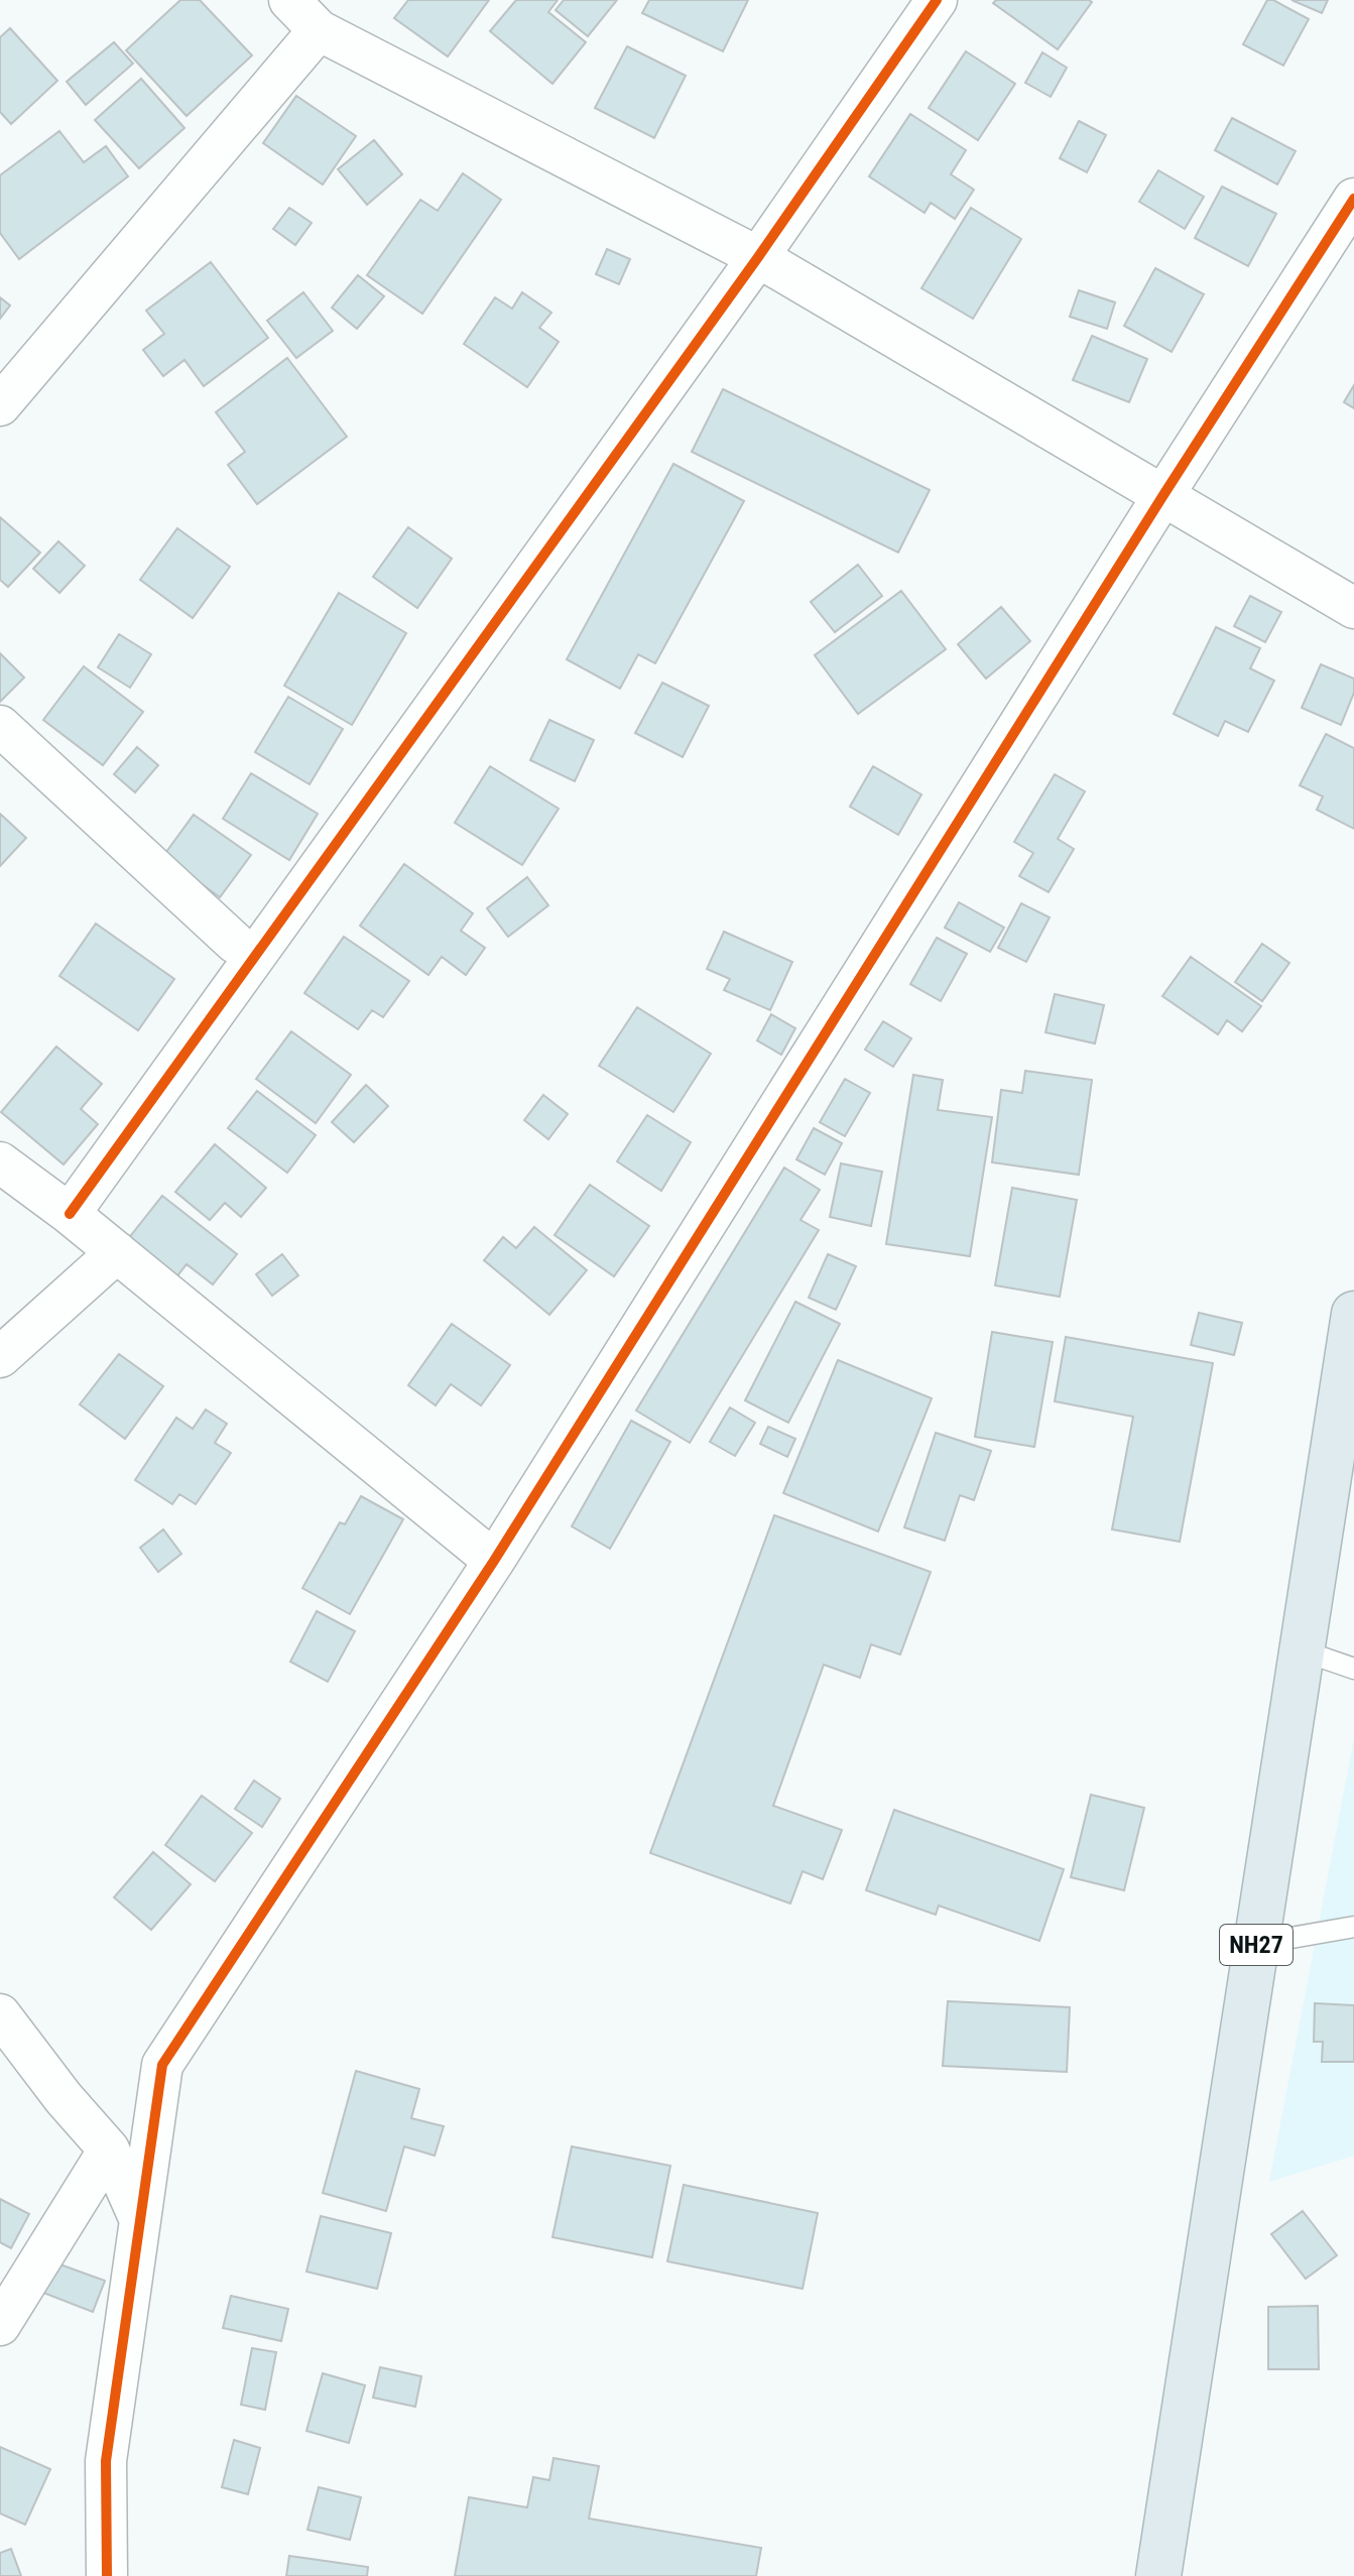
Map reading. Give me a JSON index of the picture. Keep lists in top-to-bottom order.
{
  "streets": {
    "highway": ["NH27"]
  }
}
